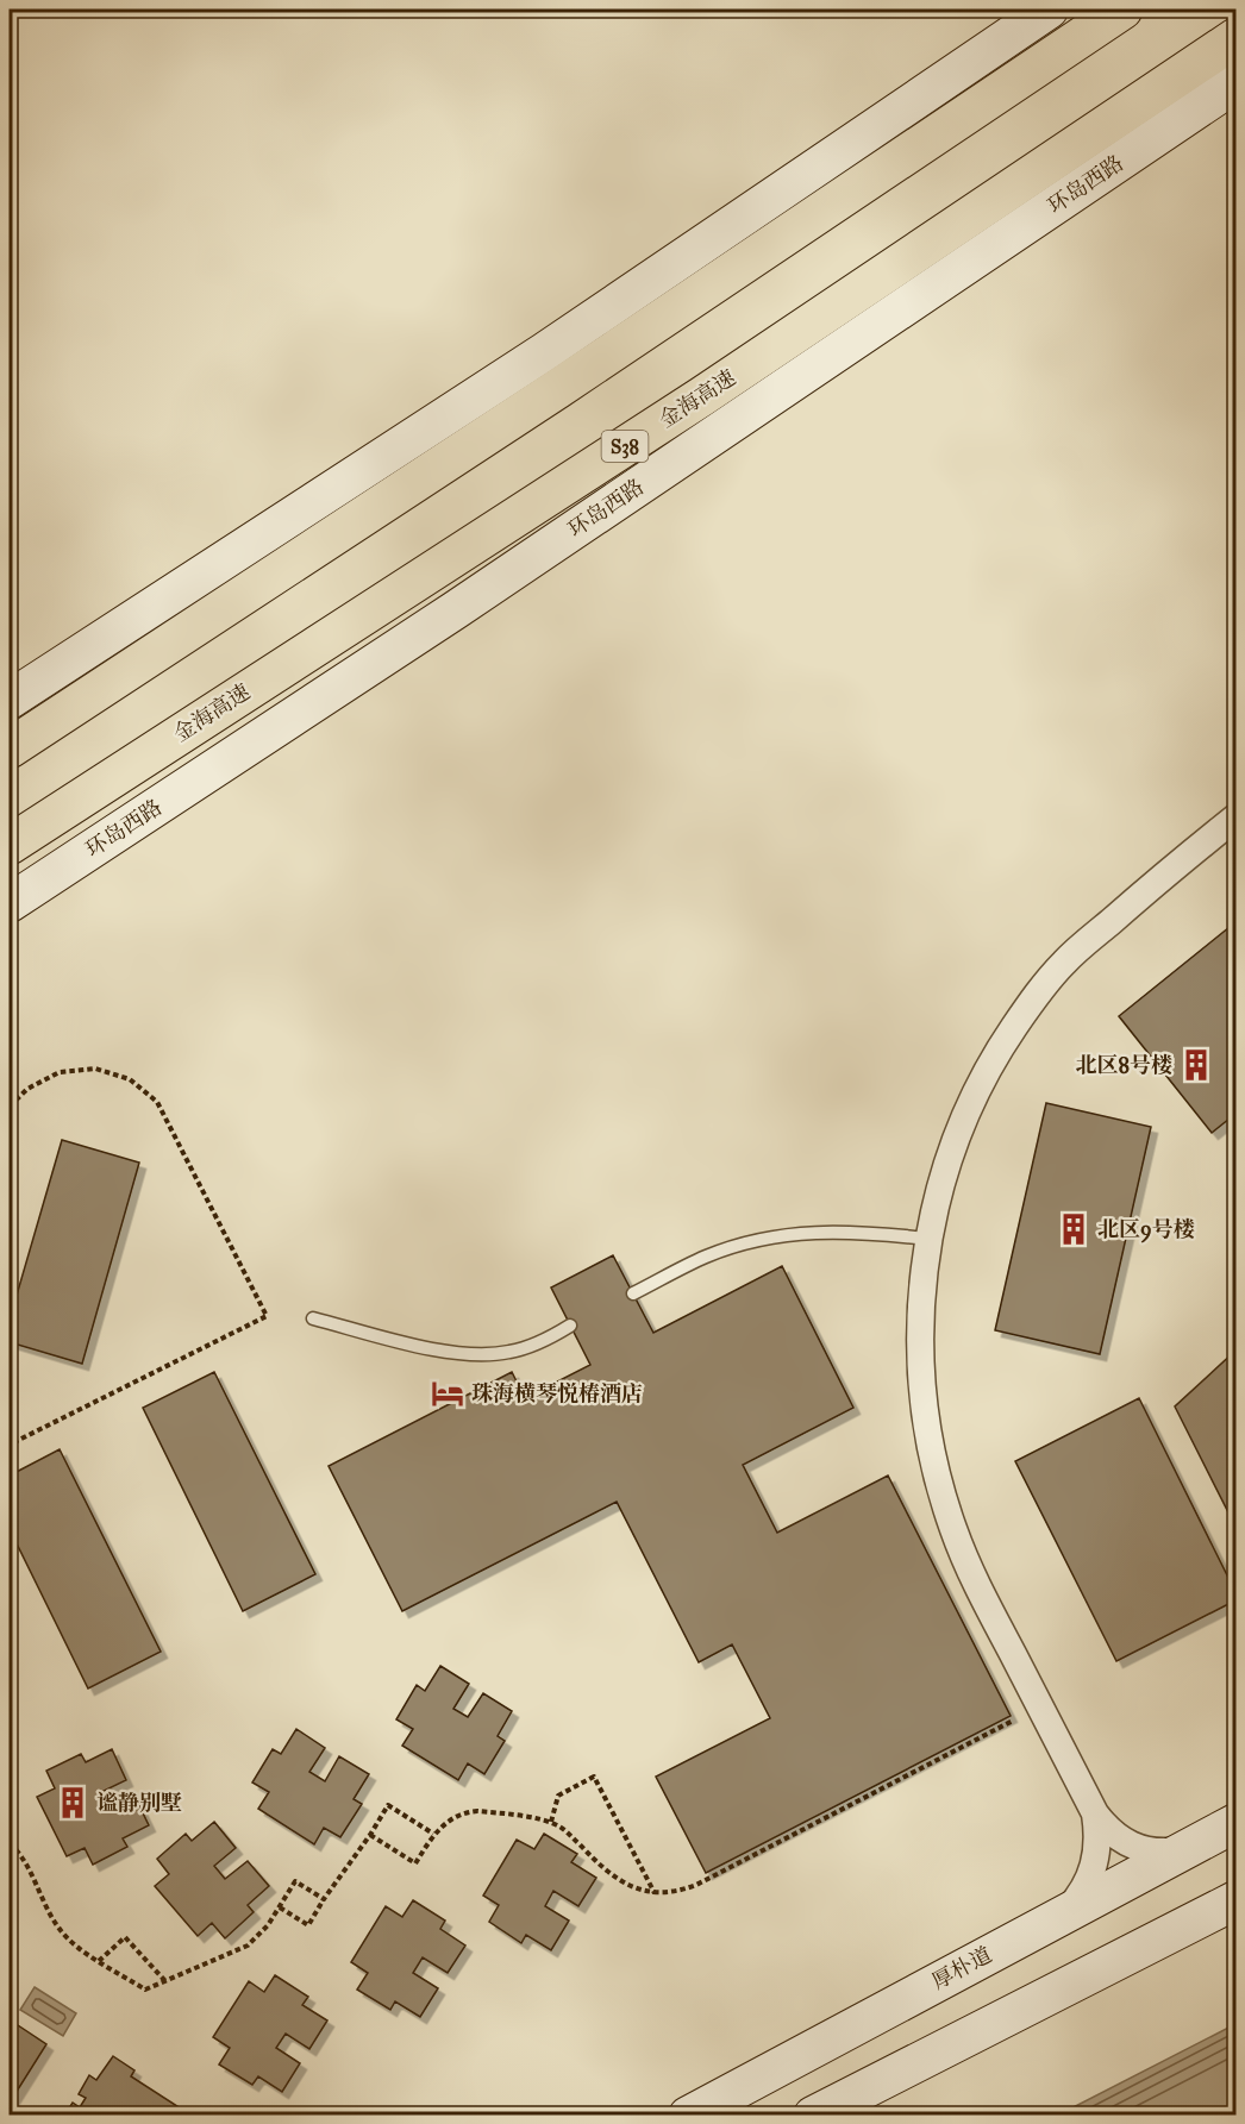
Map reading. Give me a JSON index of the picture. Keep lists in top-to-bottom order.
{
  "streets": {
    "highway": ["金海高速", "S38"],
    "street": ["环岛西路", "厚朴道"]
  },
  "places": {
    "building": ["北区8号楼", "北区9号楼", "谧静别墅"],
    "hotel": ["珠海横琴悦椿酒店"]
  }
}
